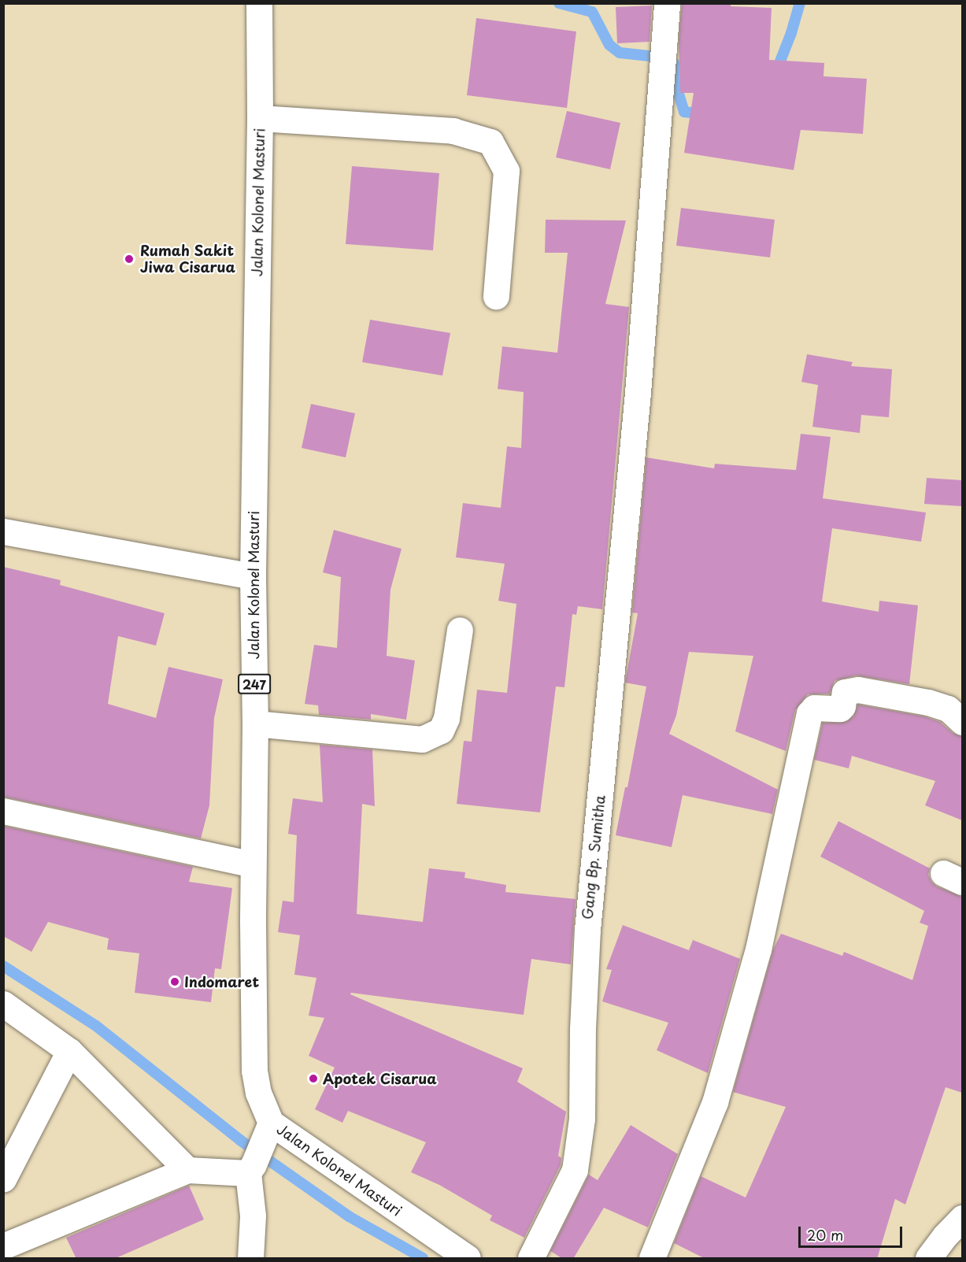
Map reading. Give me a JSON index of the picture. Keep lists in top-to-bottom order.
{
  "streets": {
    "street": ["Jalan Kolonel Masturi", "247", "Gang Bp. Sumitha"]
  },
  "places": ["Rumah Sakit Jiwa Cisarua", "Indomaret", "Apotek Cisarua"],
  "scale_bar": "20 m"
}
